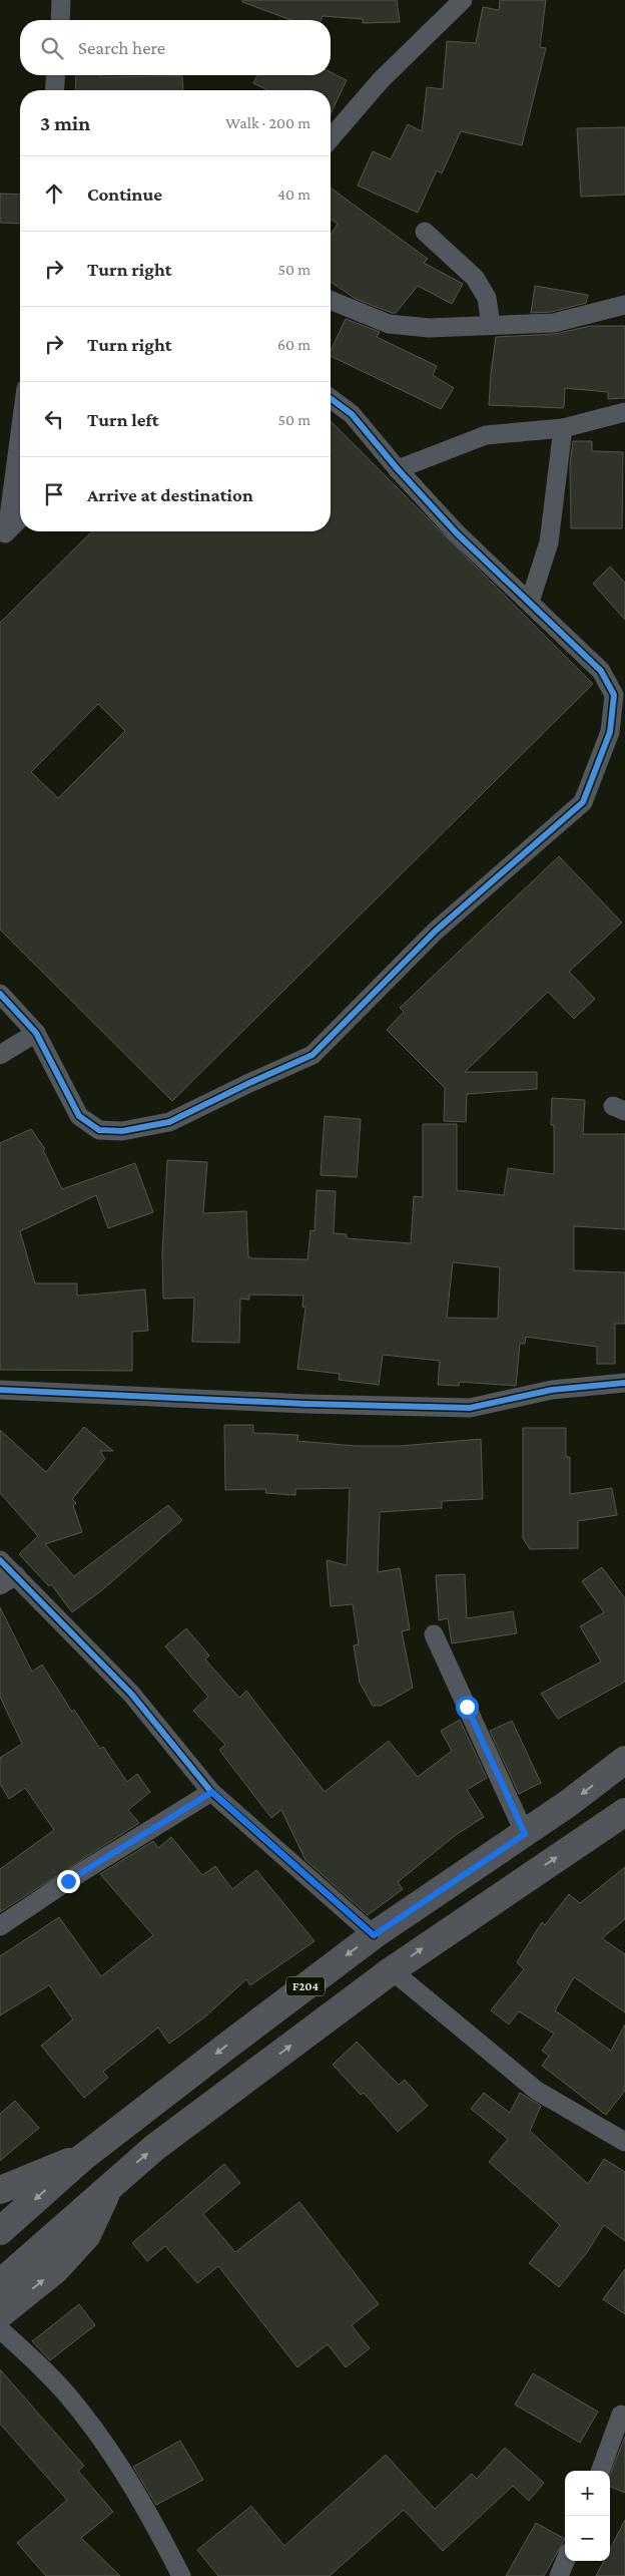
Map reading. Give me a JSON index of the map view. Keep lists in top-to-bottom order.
{
  "streets": {
    "main road": ["F204"]
  },
  "page": {
    "search": "Search here",
    "heading": ["3 min", "Walk · 200 m"],
    "list": [
      ["Continue", "40 m"],
      ["Turn right", "50 m"],
      ["Turn right", "60 m"],
      ["Turn left", "50 m"],
      "Arrive at destination"
    ],
    "map_buttons": ["+", "−"]
  }
}
